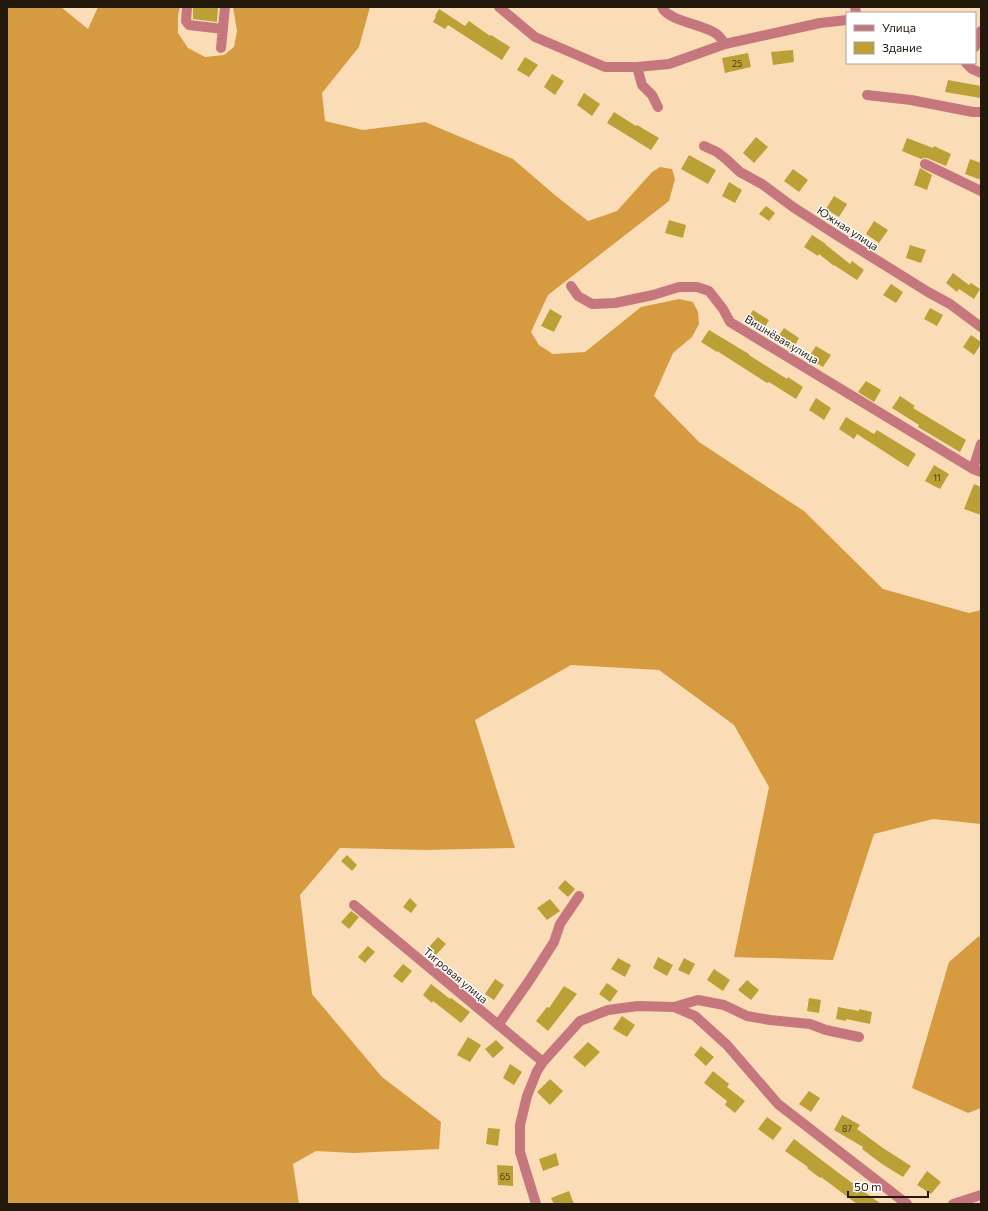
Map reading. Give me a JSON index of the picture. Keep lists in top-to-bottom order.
{
  "streets": {
    "street": ["Южная улица", "Вишнёвая улица", "Тигровая улица"]
  },
  "house_numbers": [
    "25",
    "11",
    "87",
    "65"
  ],
  "legend": ["Улица", "Здание"],
  "scale_bar": "50 m"
}
